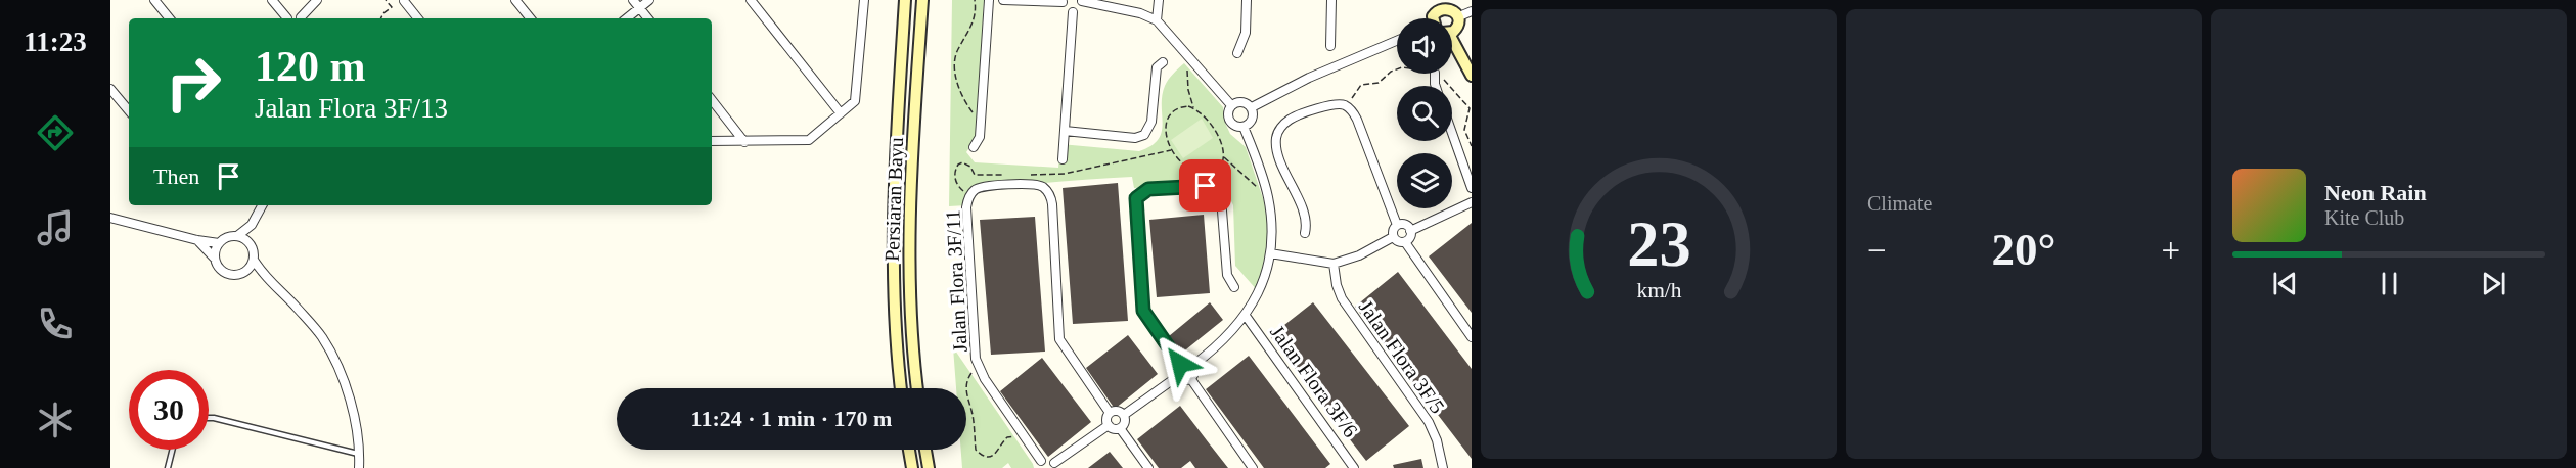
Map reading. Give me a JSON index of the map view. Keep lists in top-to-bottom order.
{
  "streets": {
    "main road": ["Persiaran Bayu"],
    "street": ["Jalan Flora 3F/11", "Jalan Flora 3F/5", "Jalan Flora 3F/6"]
  },
  "page": {
    "tabs": "11:23",
    "tile": "Climate",
    "turn": ["120 m", "Jalan Flora 3F/13"],
    "then": "Then",
    "song": ["Neon Rain", "Kite Club"],
    "heat": ["−", "20°", "+"],
    "limit": "30",
    "trip": "11:24 · 1 min · 170 m",
    "gauge": ["23", "km/h"]
  }
}
